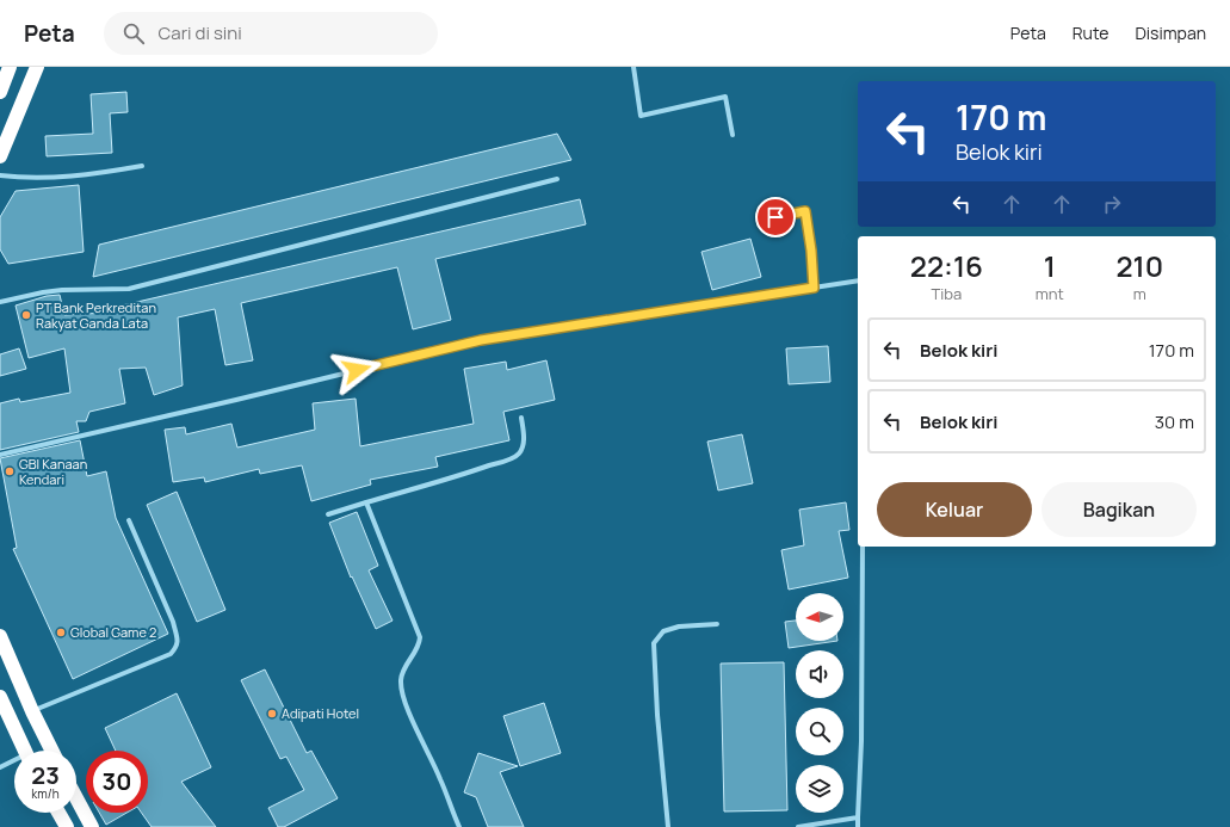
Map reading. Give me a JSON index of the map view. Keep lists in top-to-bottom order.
{
  "places": [
    "PT Bank Perkreditan Rakyat Ganda Lata",
    "GBI Kanaan Kendari",
    "Global Game 2",
    "Adipati Hotel"
  ],
  "north": "left",
  "page": {
    "header": "Peta",
    "search": "Cari di sini",
    "nav": ["Peta", "Rute", "Disimpan"],
    "turn": ["170 m", "Belok kiri"],
    "eta": [
      "22:16",
      "Tiba",
      "1",
      "mnt",
      "210",
      "m"
    ],
    "list": [
      {
        "name": "Belok kiri",
        "value": "170 m"
      },
      {
        "name": "Belok kiri",
        "value": "30 m"
      }
    ],
    "buttons": ["Keluar", "Bagikan"],
    "speed": "23 km/h",
    "limit": "30"
  }
}
